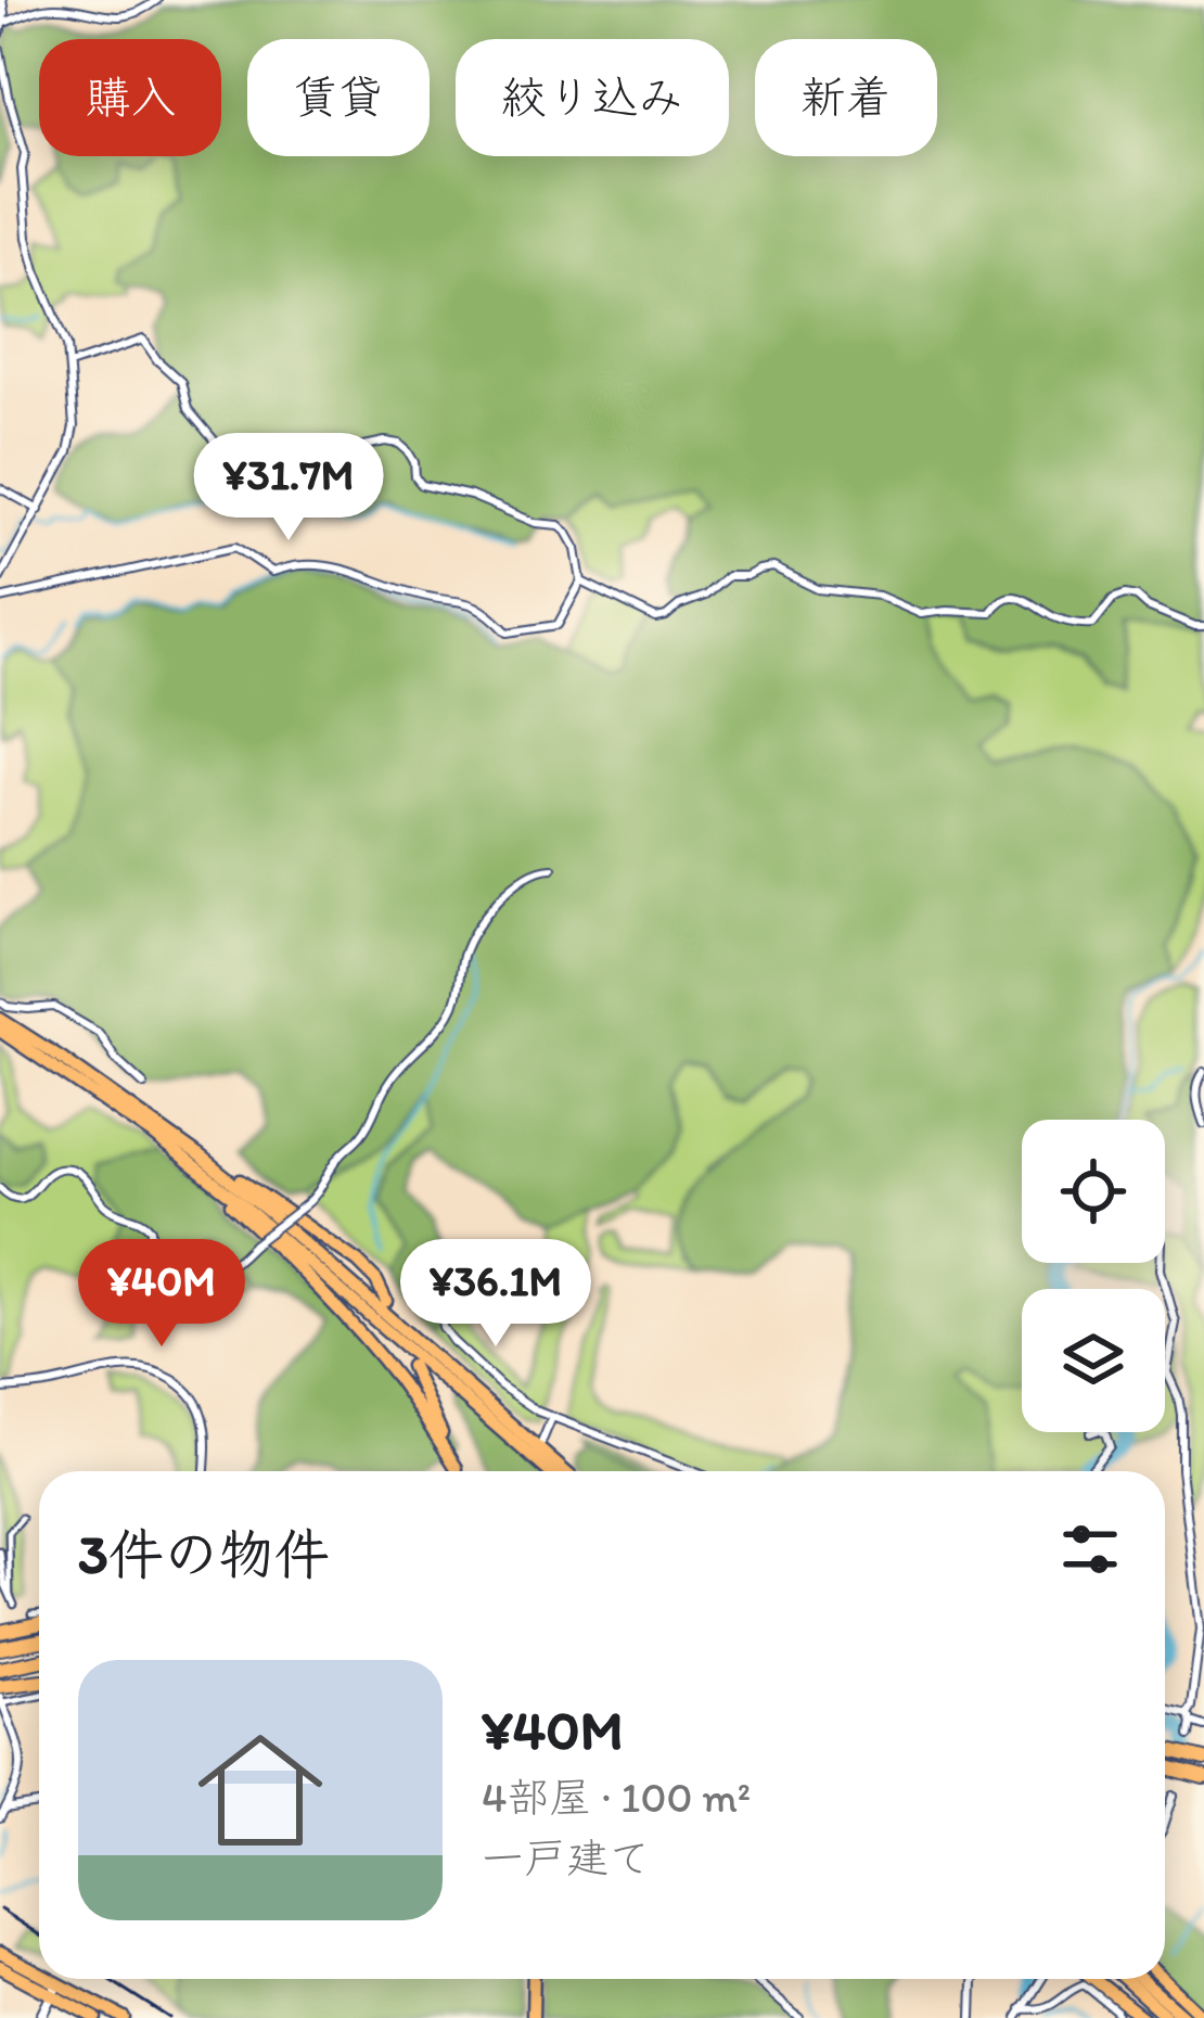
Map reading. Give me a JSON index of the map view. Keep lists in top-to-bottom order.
{
  "page": {
    "chip": [
      "購入",
      "賃貸",
      "絞り込み",
      "新着"
    ],
    "price": ["¥31.7M", "¥40M", "¥36.1M"],
    "heading": "3件の物件",
    "list": [
      {
        "name": "¥40M",
        "note": "4部屋 · 100 m² · 一戸建て"
      }
    ]
  }
}
